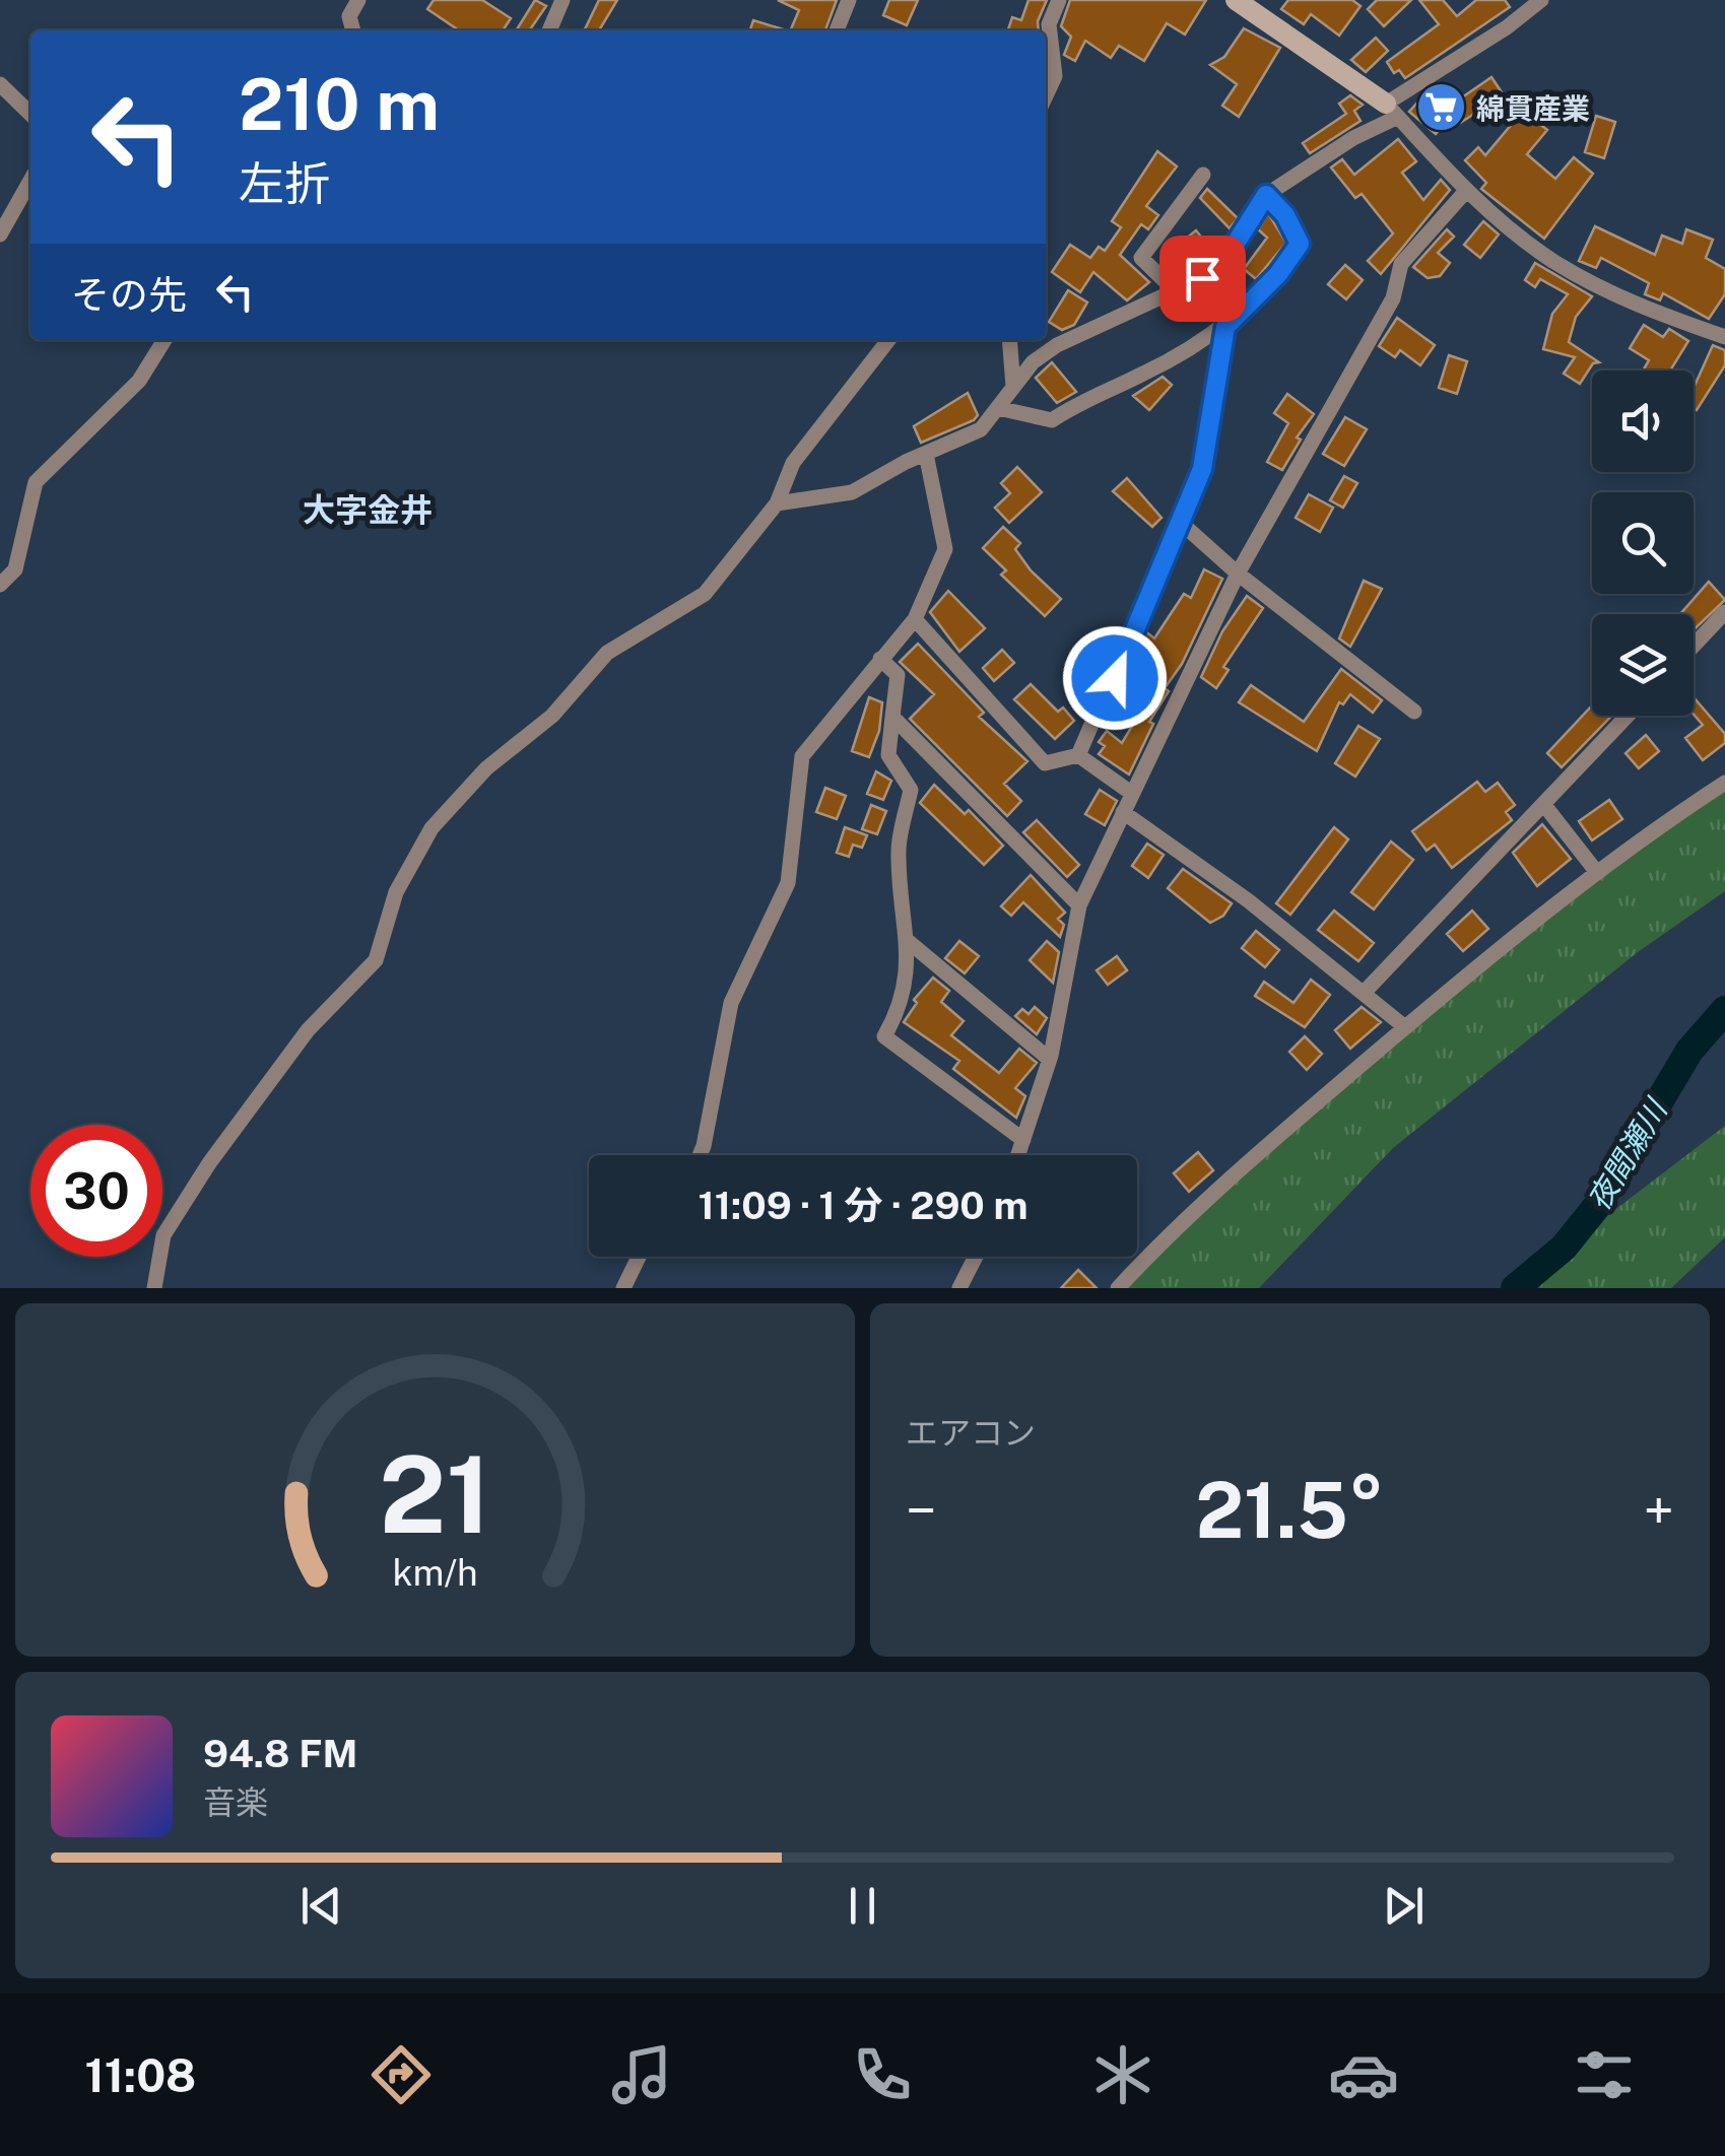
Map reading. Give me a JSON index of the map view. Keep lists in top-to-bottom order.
{
  "districts": ["大字金井"],
  "water": ["夜間瀬川"],
  "places": {
    "supermarket": ["綿貫産業"]
  },
  "page": {
    "turn": ["210 m", "左折"],
    "then": "その先",
    "limit": "30",
    "trip": "11:09 · 1 分 · 290 m",
    "tile": "エアコン",
    "heat": ["−", "21.5°", "+"],
    "song": ["94.8 FM", "音楽"],
    "tabs": "11:08",
    "gauge": ["21", "km/h"]
  }
}
